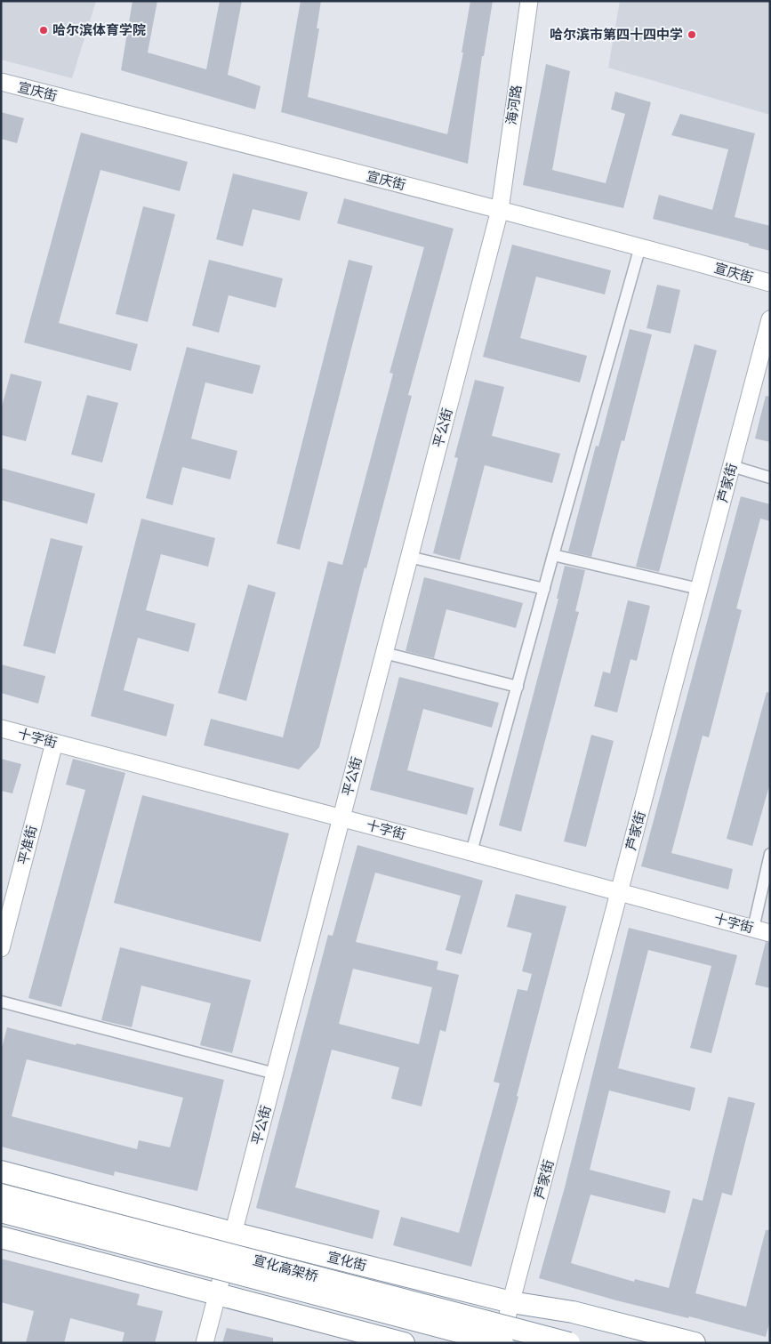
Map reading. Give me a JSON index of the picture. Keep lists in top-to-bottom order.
{
  "streets": {
    "highway": ["宣化街", "宣化高架桥"],
    "street": [
      "宣庆街",
      "海河路",
      "平公街",
      "芦家街",
      "十字街",
      "平准街"
    ]
  },
  "crossings": [
    ["宣庆街", "海河路"],
    ["宣庆街", "平公街"],
    ["海河路", "平公街"],
    ["平公街", "十字街"],
    ["平公街", "宣化街"],
    ["芦家街", "十字街"],
    ["芦家街", "宣化街"],
    ["芦家街", "宣化高架桥"],
    ["十字街", "平准街"]
  ],
  "places": ["哈尔滨体育学院", "哈尔滨市第四十四中学"]
}
